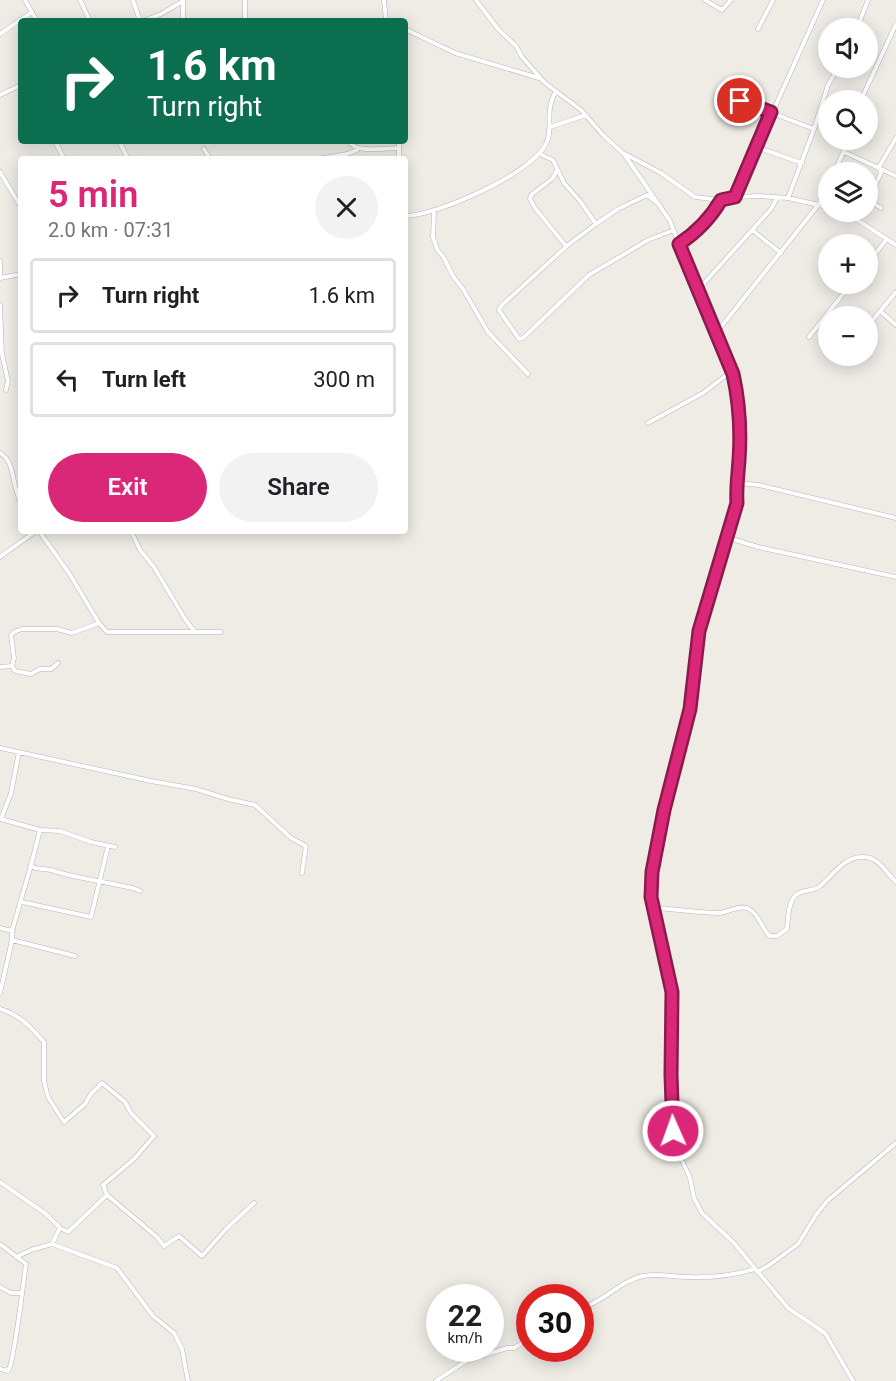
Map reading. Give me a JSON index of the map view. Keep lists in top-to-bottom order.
{
  "page": {
    "map_buttons": ["+", "−"],
    "turn": ["1.6 km", "Turn right"],
    "heading": ["5 min", "2.0 km · 07:31"],
    "list": [
      {
        "name": "Turn right",
        "value": "1.6 km"
      },
      {
        "name": "Turn left",
        "value": "300 m"
      }
    ],
    "buttons": ["Exit", "Share"],
    "speed": "22 km/h",
    "limit": "30"
  }
}
